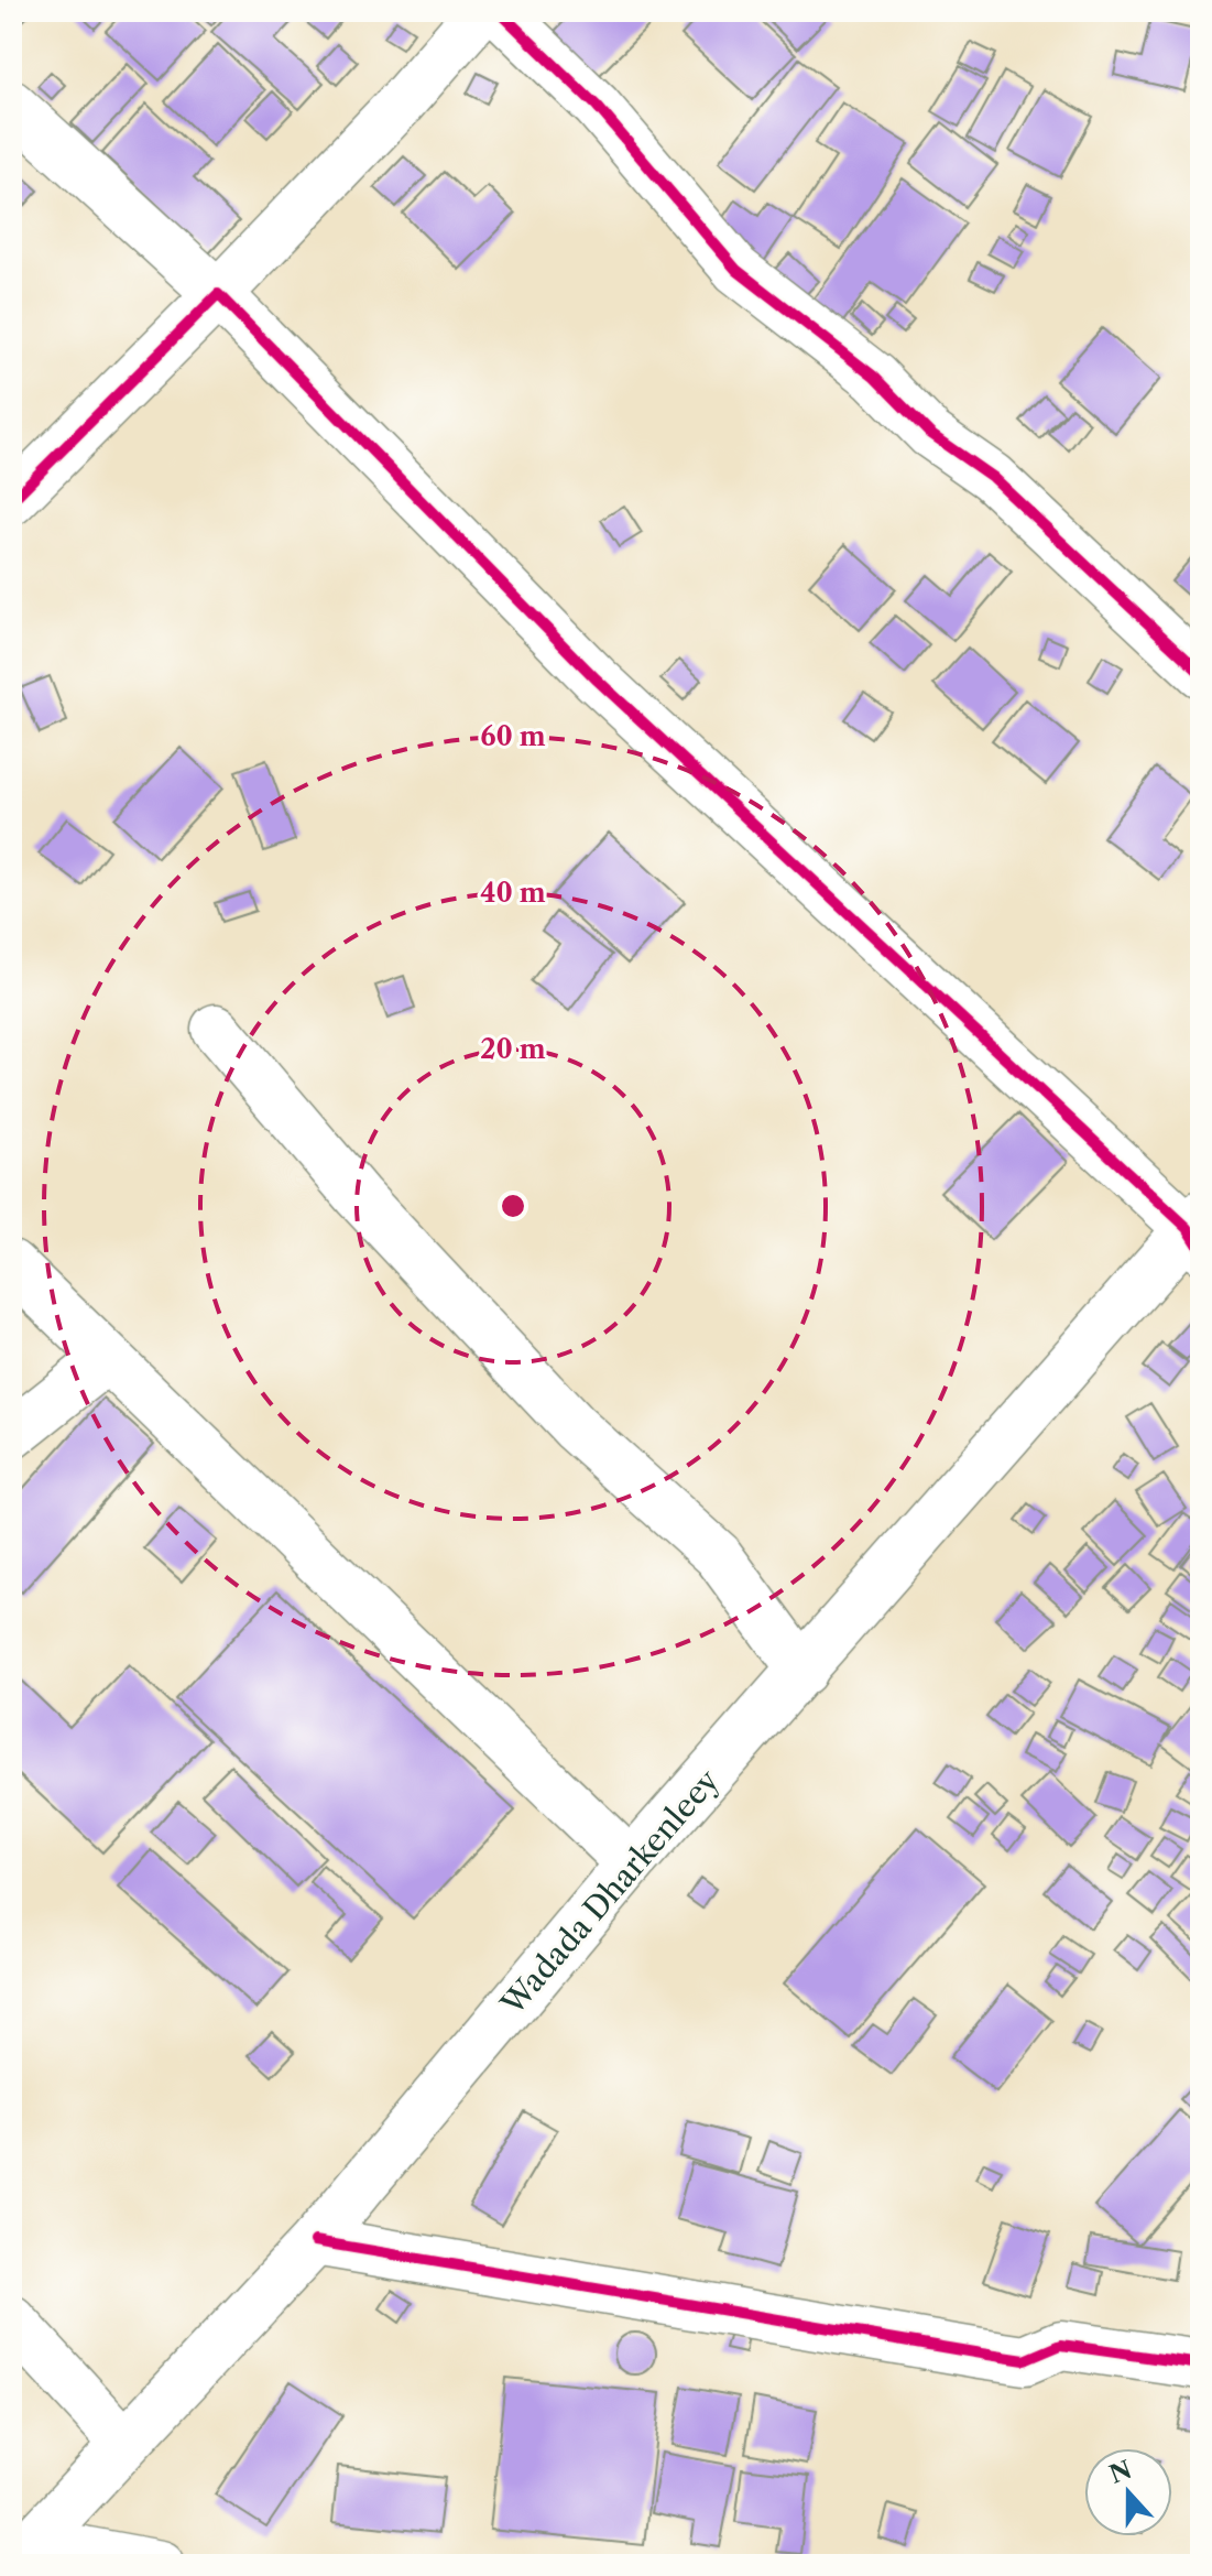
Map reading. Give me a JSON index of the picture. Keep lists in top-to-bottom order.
{
  "streets": {
    "street": ["Wadada Dharkenleey"]
  },
  "north": "top",
  "rings": ["60 m", "40 m", "20 m"]
}
